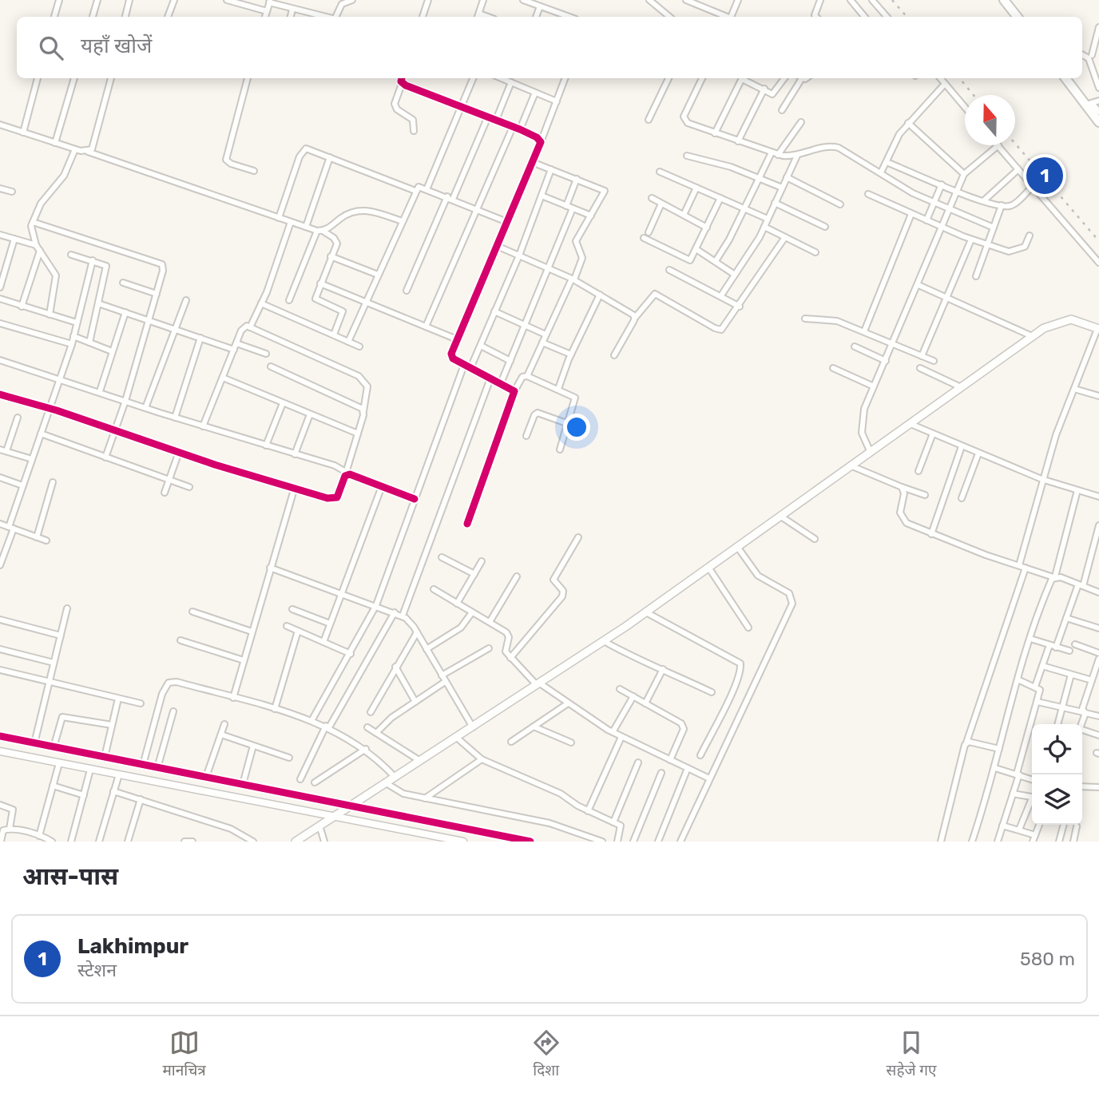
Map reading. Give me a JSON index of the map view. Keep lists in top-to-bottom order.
{
  "north": "top",
  "page": {
    "search": "यहाँ खोजें",
    "pins": "1",
    "heading": "आस-पास",
    "list": [
      {
        "mark": "1",
        "name": "Lakhimpur",
        "note": "स्टेशन",
        "value": "580 m"
      }
    ],
    "nav": ["मानचित्र", "दिशा", "सहेजे गए"]
  }
}
